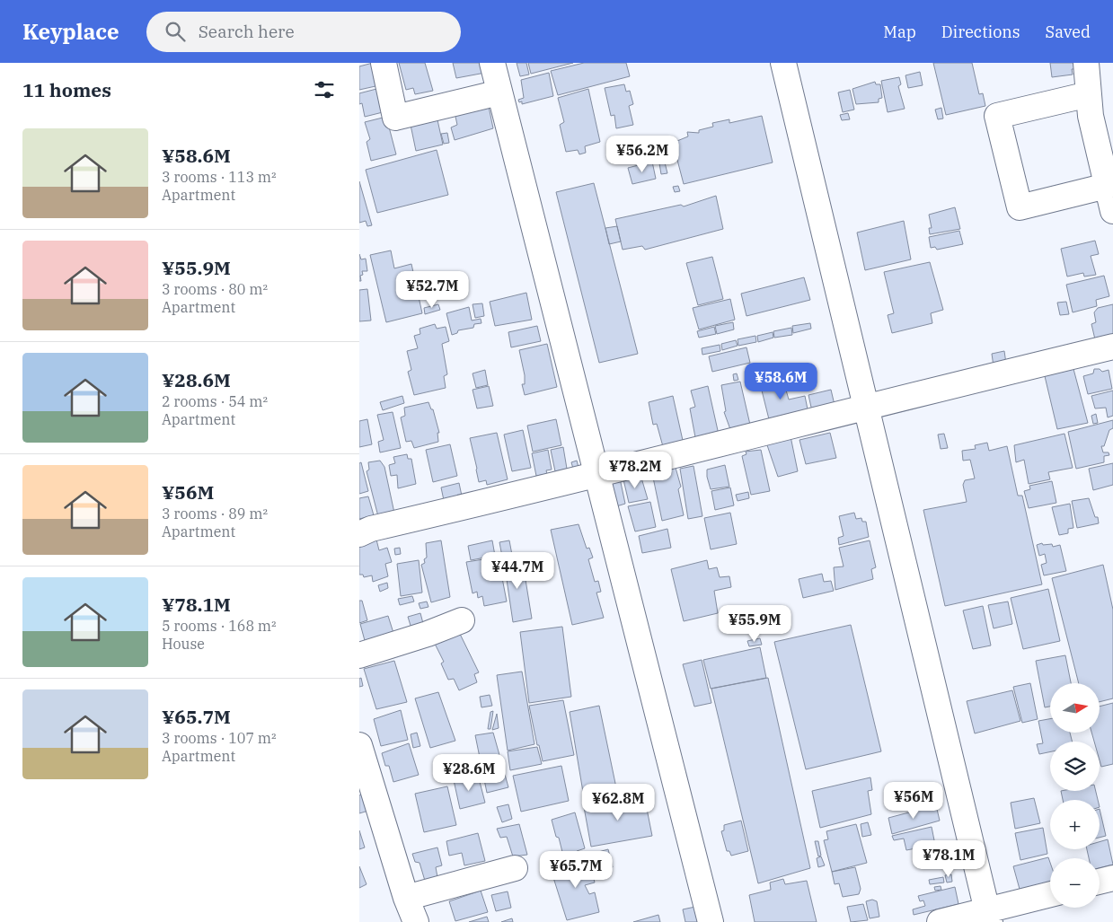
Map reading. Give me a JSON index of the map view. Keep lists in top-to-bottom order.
{
  "north": "right",
  "page": {
    "header": "Keyplace",
    "search": "Search here",
    "nav": ["Map", "Directions", "Saved"],
    "heading": "11 homes",
    "list": [
      {
        "name": "¥58.6M",
        "note": "3 rooms · 113 m² · Apartment"
      },
      {
        "name": "¥55.9M",
        "note": "3 rooms · 80 m² · Apartment"
      },
      {
        "name": "¥28.6M",
        "note": "2 rooms · 54 m² · Apartment"
      },
      {
        "name": "¥56M",
        "note": "3 rooms · 89 m² · Apartment"
      },
      {
        "name": "¥78.1M",
        "note": "5 rooms · 168 m² · House"
      },
      {
        "name": "¥65.7M",
        "note": "3 rooms · 107 m² · Apartment"
      }
    ],
    "price": [
      "¥56.2M",
      "¥52.7M",
      "¥58.6M",
      "¥78.2M",
      "¥44.7M",
      "¥55.9M",
      "¥28.6M",
      "¥56M",
      "¥62.8M",
      "¥78.1M",
      "¥65.7M"
    ],
    "map_buttons": ["+", "−"]
  }
}
